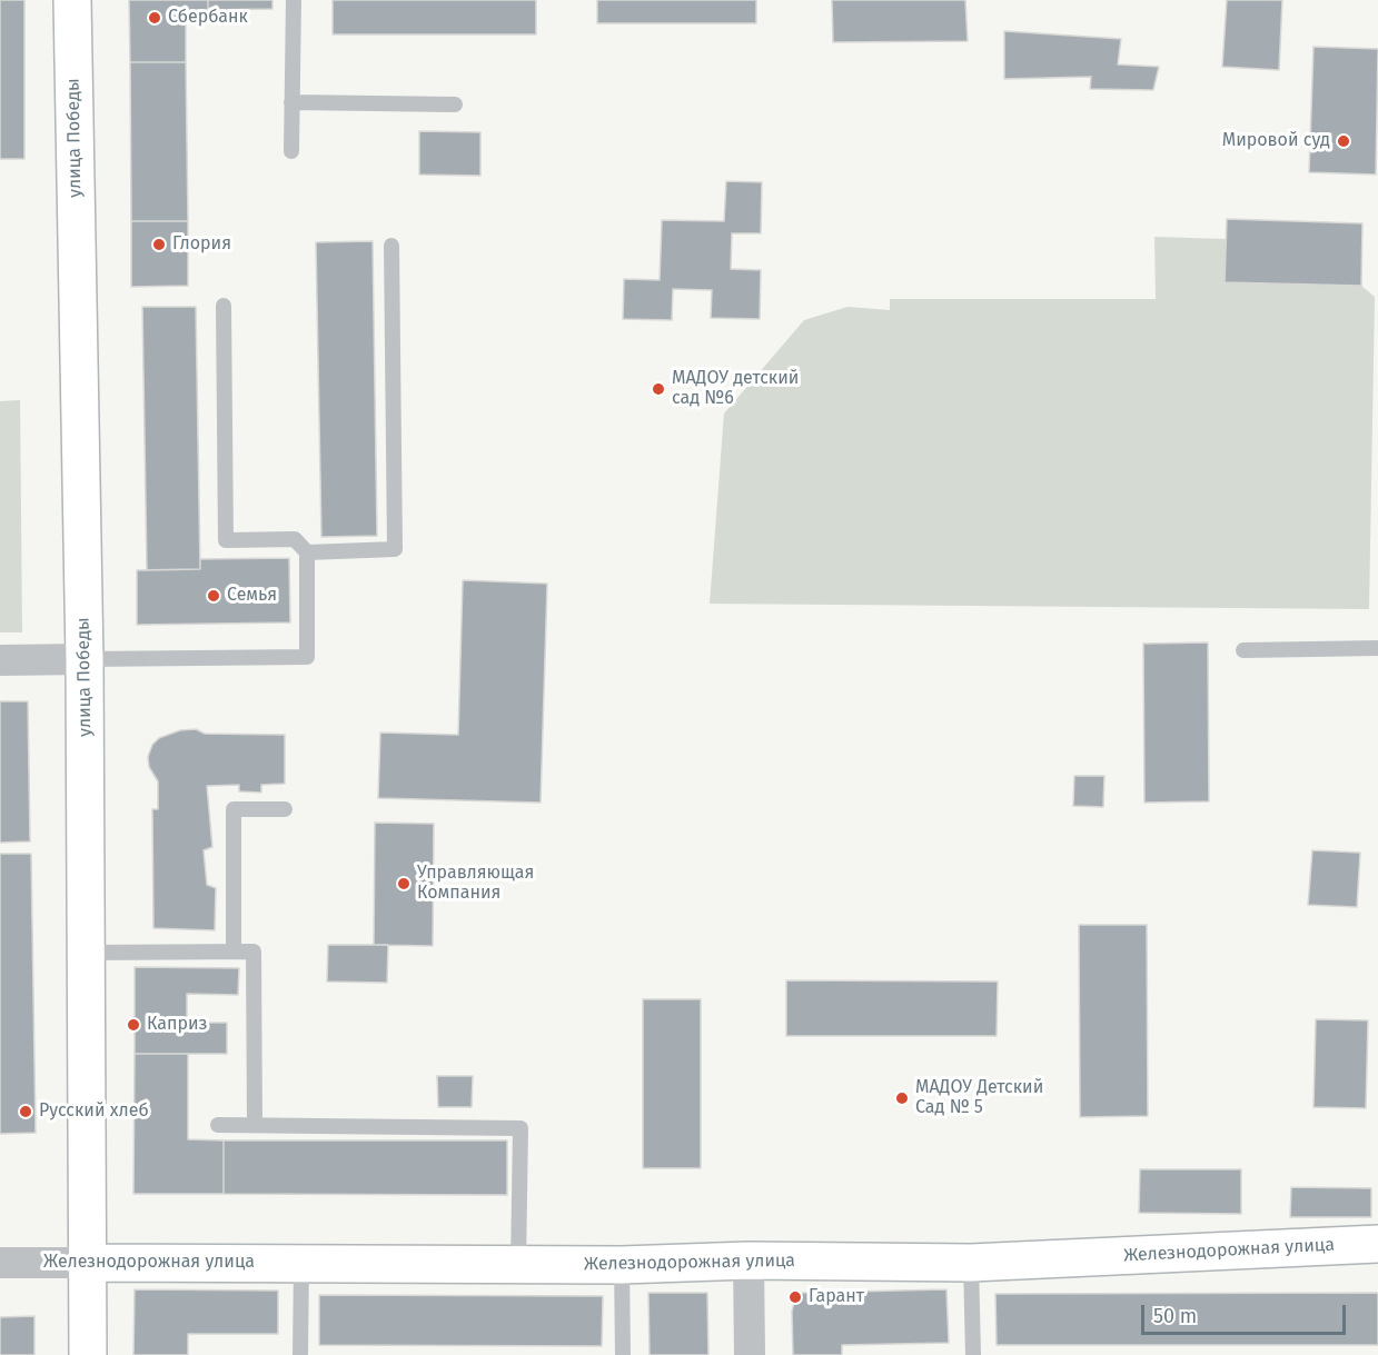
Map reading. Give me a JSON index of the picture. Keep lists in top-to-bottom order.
{
  "streets": {
    "main road": ["улица Победы", "Железнодорожная улица"]
  },
  "crossings": [
    ["улица Победы", "Железнодорожная улица"]
  ],
  "places": [
    "Сбербанк",
    "Мировой суд",
    "Глория",
    "МАДОУ детский сад №6",
    "Семья",
    "Управляющая Компания",
    "Каприз",
    "МАДОУ Детский Сад № 5",
    "Русский хлеб",
    "Гарант"
  ],
  "scale_bar": "50 m"
}
